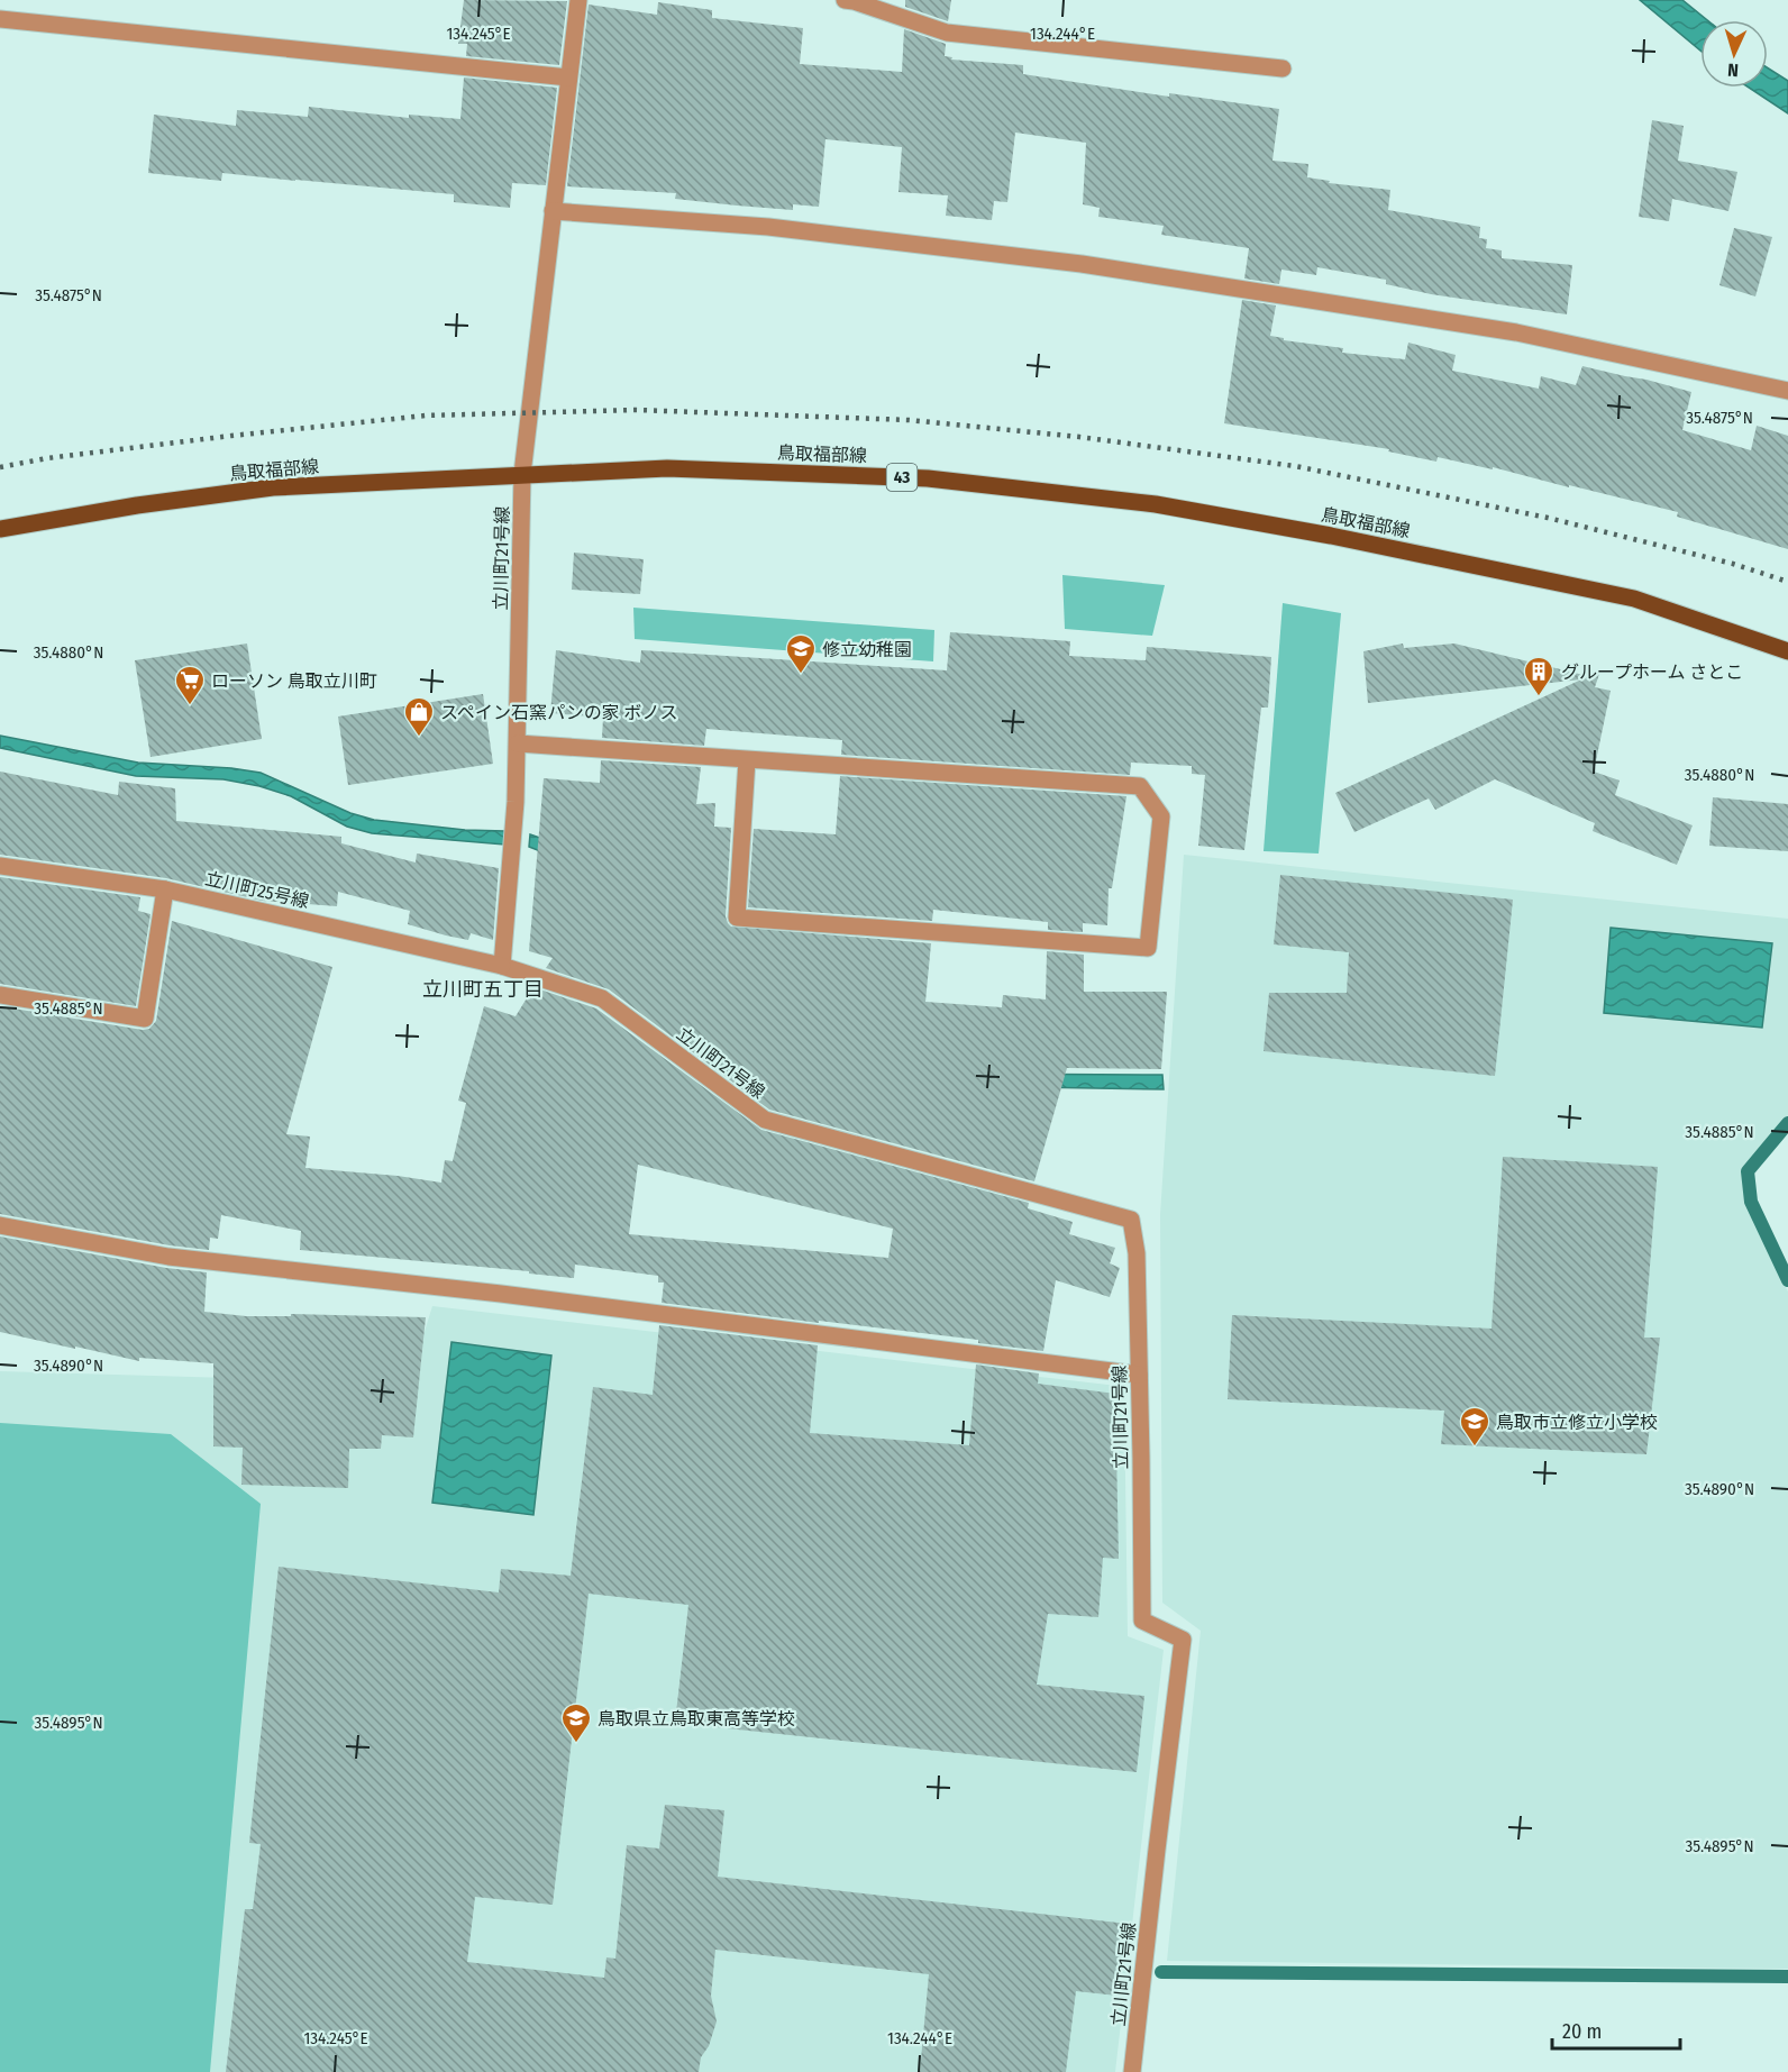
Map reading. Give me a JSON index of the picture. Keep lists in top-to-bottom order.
{
  "streets": {
    "main road": ["鳥取福部線", "43"],
    "street": ["立川町21号線", "立川町25号線"]
  },
  "crossings": [
    ["鳥取福部線", "立川町21号線"],
    ["立川町21号線", "立川町25号線"]
  ],
  "districts": ["立川町五丁目"],
  "places": {
    "school or university": ["修立幼稚園", "鳥取市立修立小学校", "鳥取県立鳥取東高等学校"],
    "building": ["グループホーム さとこ"],
    "supermarket": ["ローソン 鳥取立川町"],
    "shop": ["スペイン石窯パンの家 ボノス"]
  },
  "scale_bar": "20 m",
  "north": "bottom",
  "coordinates": [
    "134.245°E",
    "134.244°E",
    "35.4875°N",
    "35.4880°N",
    "35.4885°N",
    "35.4890°N",
    "35.4895°N"
  ]
}
